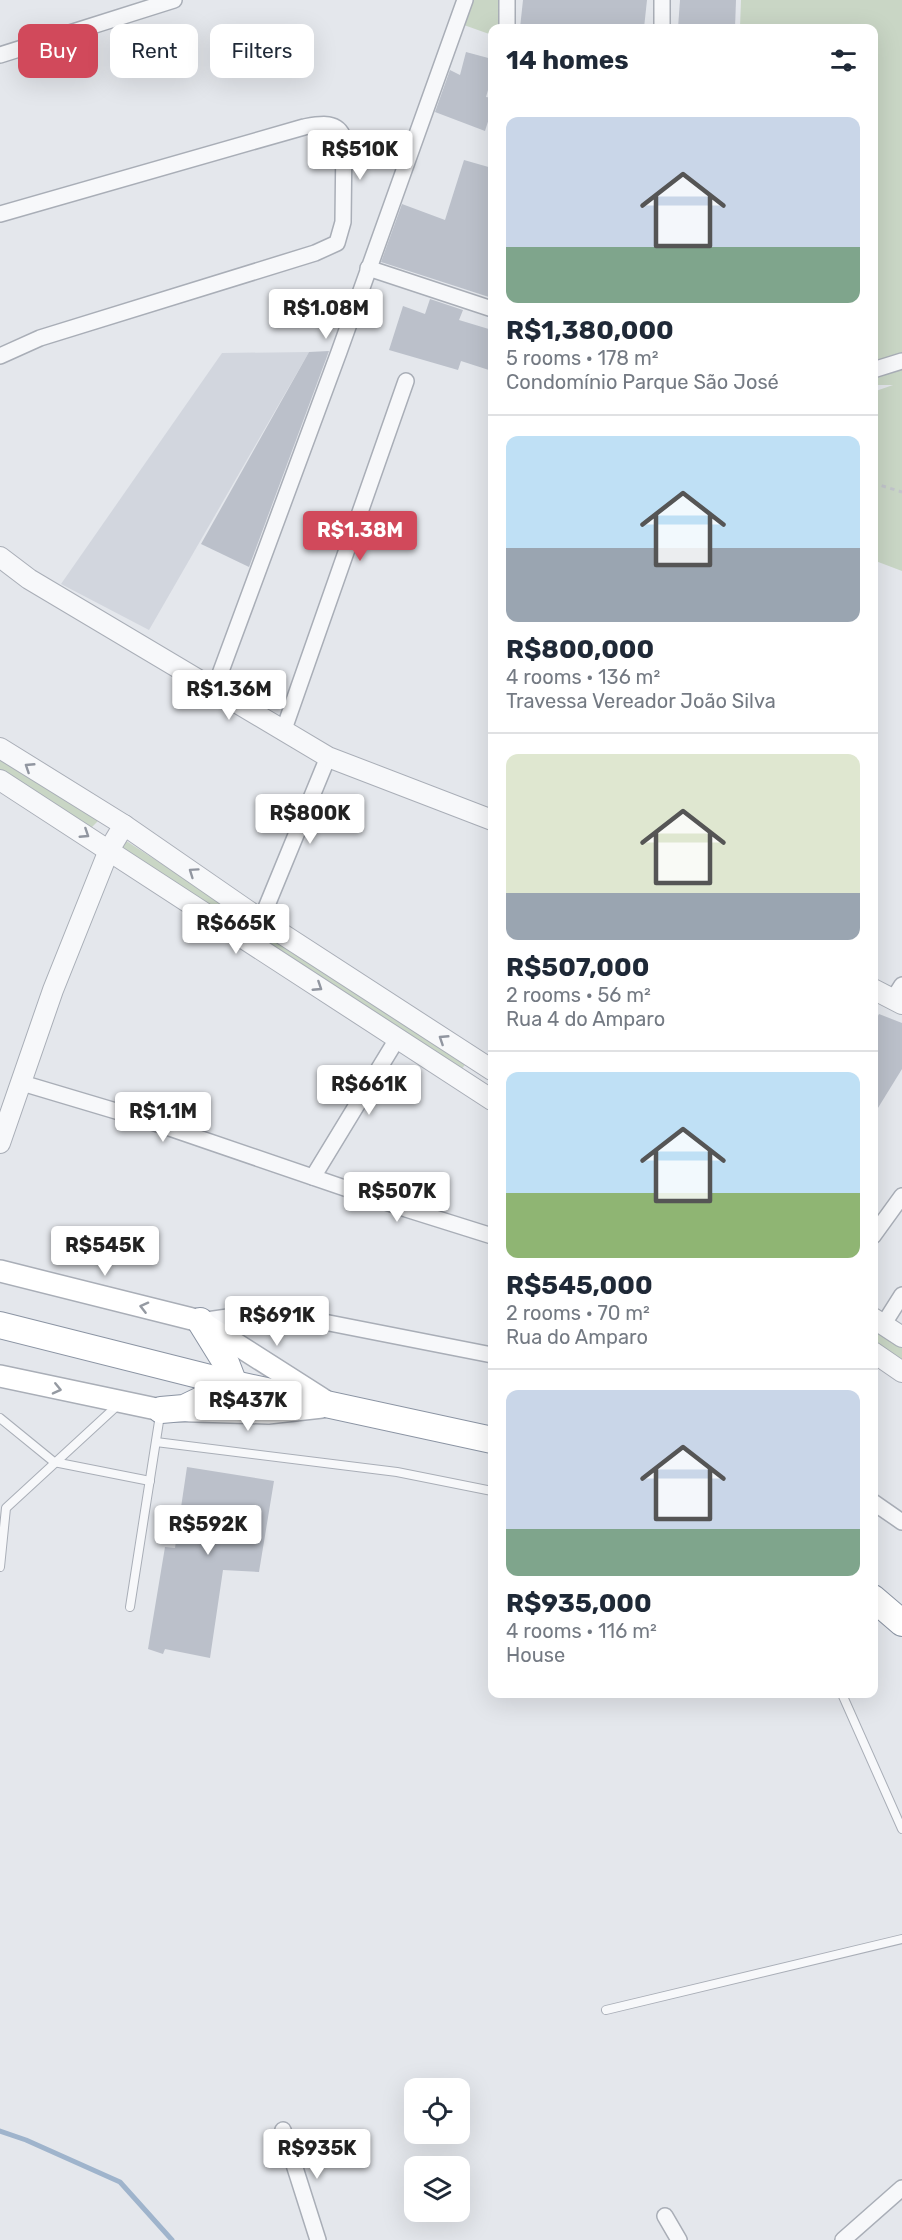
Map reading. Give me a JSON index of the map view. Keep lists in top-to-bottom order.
{
  "page": {
    "chip": ["Buy", "Rent", "Filters"],
    "heading": "14 homes",
    "list": [
      {
        "name": "R$1,380,000",
        "note": "5 rooms · 178 m² · Condomínio Parque São José"
      },
      {
        "name": "R$800,000",
        "note": "4 rooms · 136 m² · Travessa Vereador João Silva"
      },
      {
        "name": "R$507,000",
        "note": "2 rooms · 56 m² · Rua 4 do Amparo"
      },
      {
        "name": "R$545,000",
        "note": "2 rooms · 70 m² · Rua do Amparo"
      },
      {
        "name": "R$935,000",
        "note": "4 rooms · 116 m² · House"
      }
    ],
    "price": [
      "R$510K",
      "R$1.08M",
      "R$1.38M",
      "R$1.36M",
      "R$800K",
      "R$665K",
      "R$661K",
      "R$1.1M",
      "R$507K",
      "R$545K",
      "R$691K",
      "R$437K",
      "R$592K",
      "R$935K"
    ]
  }
}
